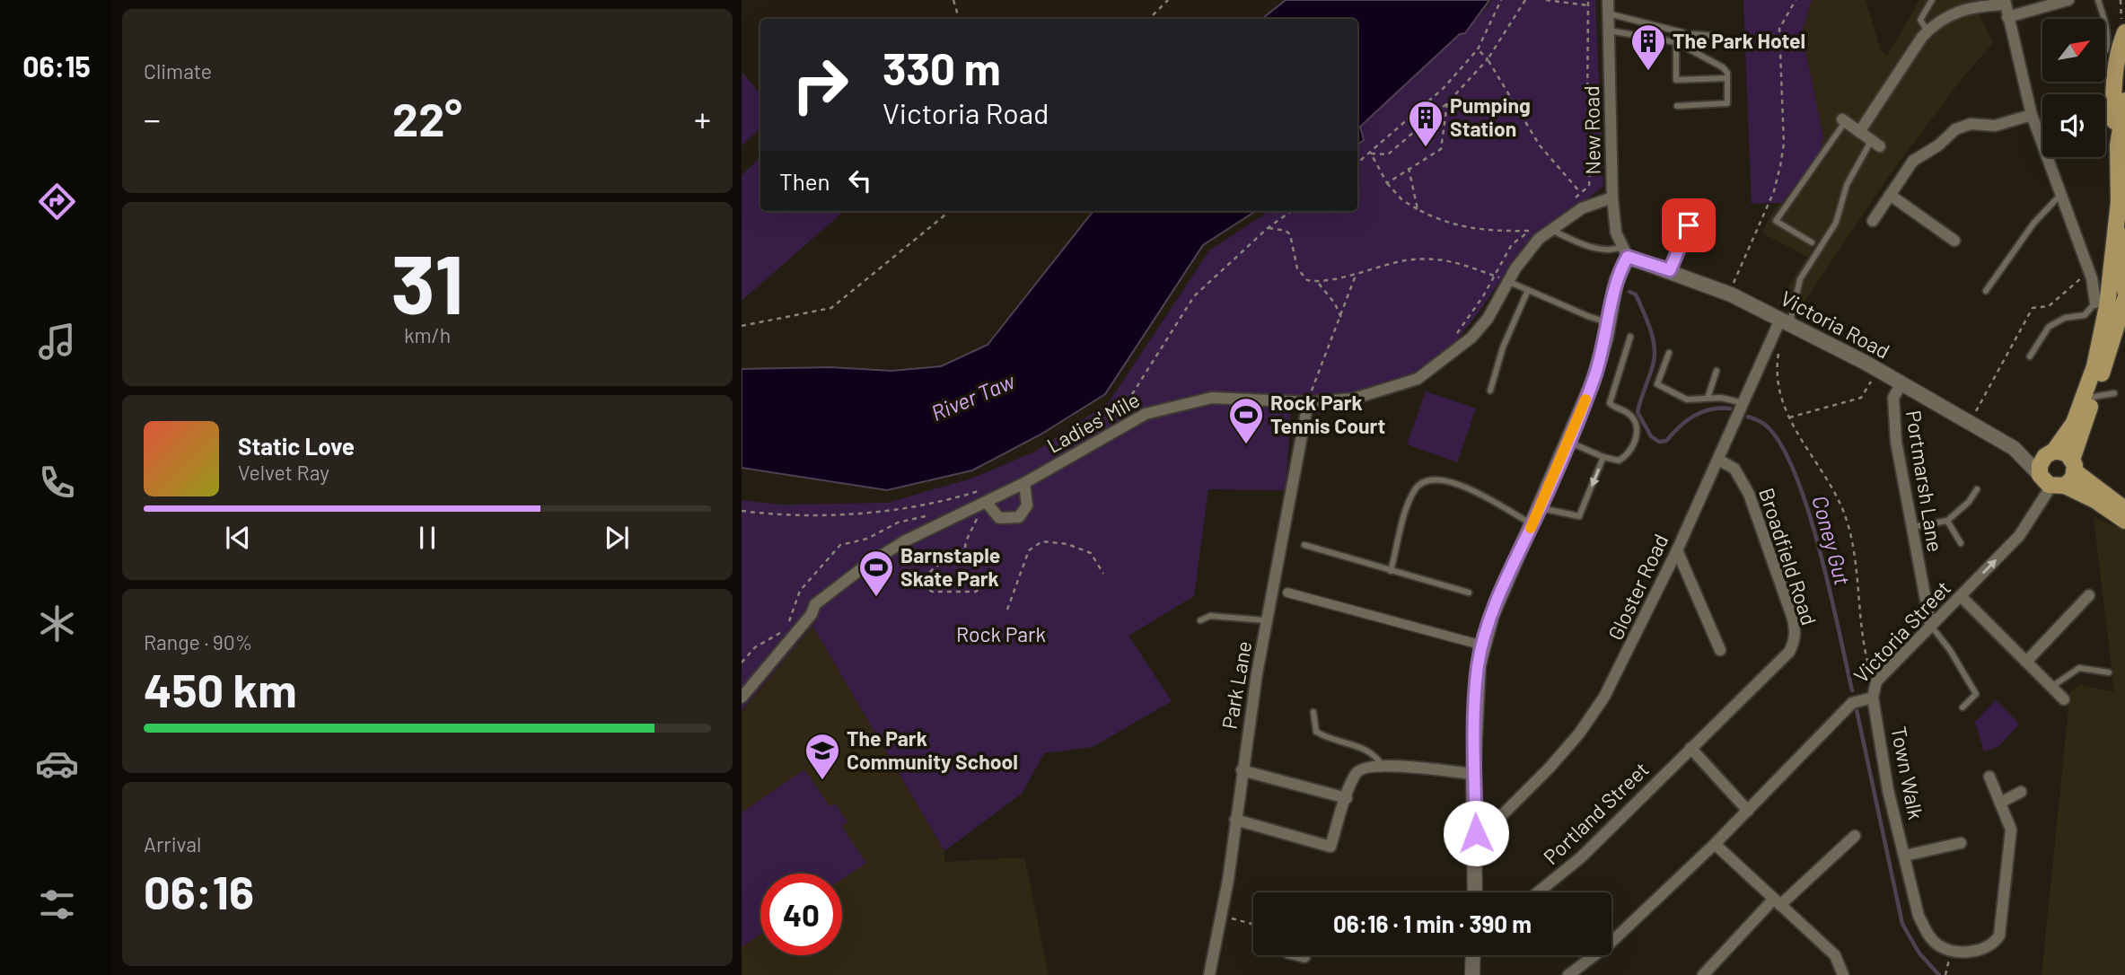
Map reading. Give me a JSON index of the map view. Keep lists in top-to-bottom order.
{
  "streets": {
    "street": [
      "New Road",
      "Victoria Road",
      "Ladies' Mile",
      "Portmarsh Lane",
      "Broadfield Road",
      "Gloster Road",
      "Victoria Street",
      "Park Lane",
      "Town Walk",
      "Portland Street"
    ]
  },
  "crossings": [
    ["New Road", "Victoria Road"],
    ["New Road", "Ladies' Mile"],
    ["Victoria Road", "Portmarsh Lane"],
    ["Victoria Road", "Gloster Road"],
    ["Victoria Road", "Victoria Street"],
    ["Ladies' Mile", "Park Lane"],
    ["Portmarsh Lane", "Victoria Street"],
    ["Broadfield Road", "Gloster Road"],
    ["Broadfield Road", "Portland Street"],
    ["Victoria Street", "Town Walk"]
  ],
  "water": ["River Taw", "Coney Gut"],
  "parks": ["Rock Park"],
  "places": {
    "building": ["The Park Hotel", "Pumping Station"],
    "sports": ["Rock Park Tennis Court", "Barnstaple Skate Park"],
    "school or university": ["The Park Community School"]
  },
  "north": "top right",
  "page": {
    "tabs": "06:15",
    "tile": [
      "Climate",
      ["31", "km/h"],
      ["Range · 90%", "450 km"],
      ["Arrival", "06:16"]
    ],
    "turn": ["330 m", "Victoria Road"],
    "heat": ["−", "22°", "+"],
    "then": "Then",
    "song": ["Static Love", "Velvet Ray"],
    "limit": "40",
    "trip": "06:16 · 1 min · 390 m"
  }
}
